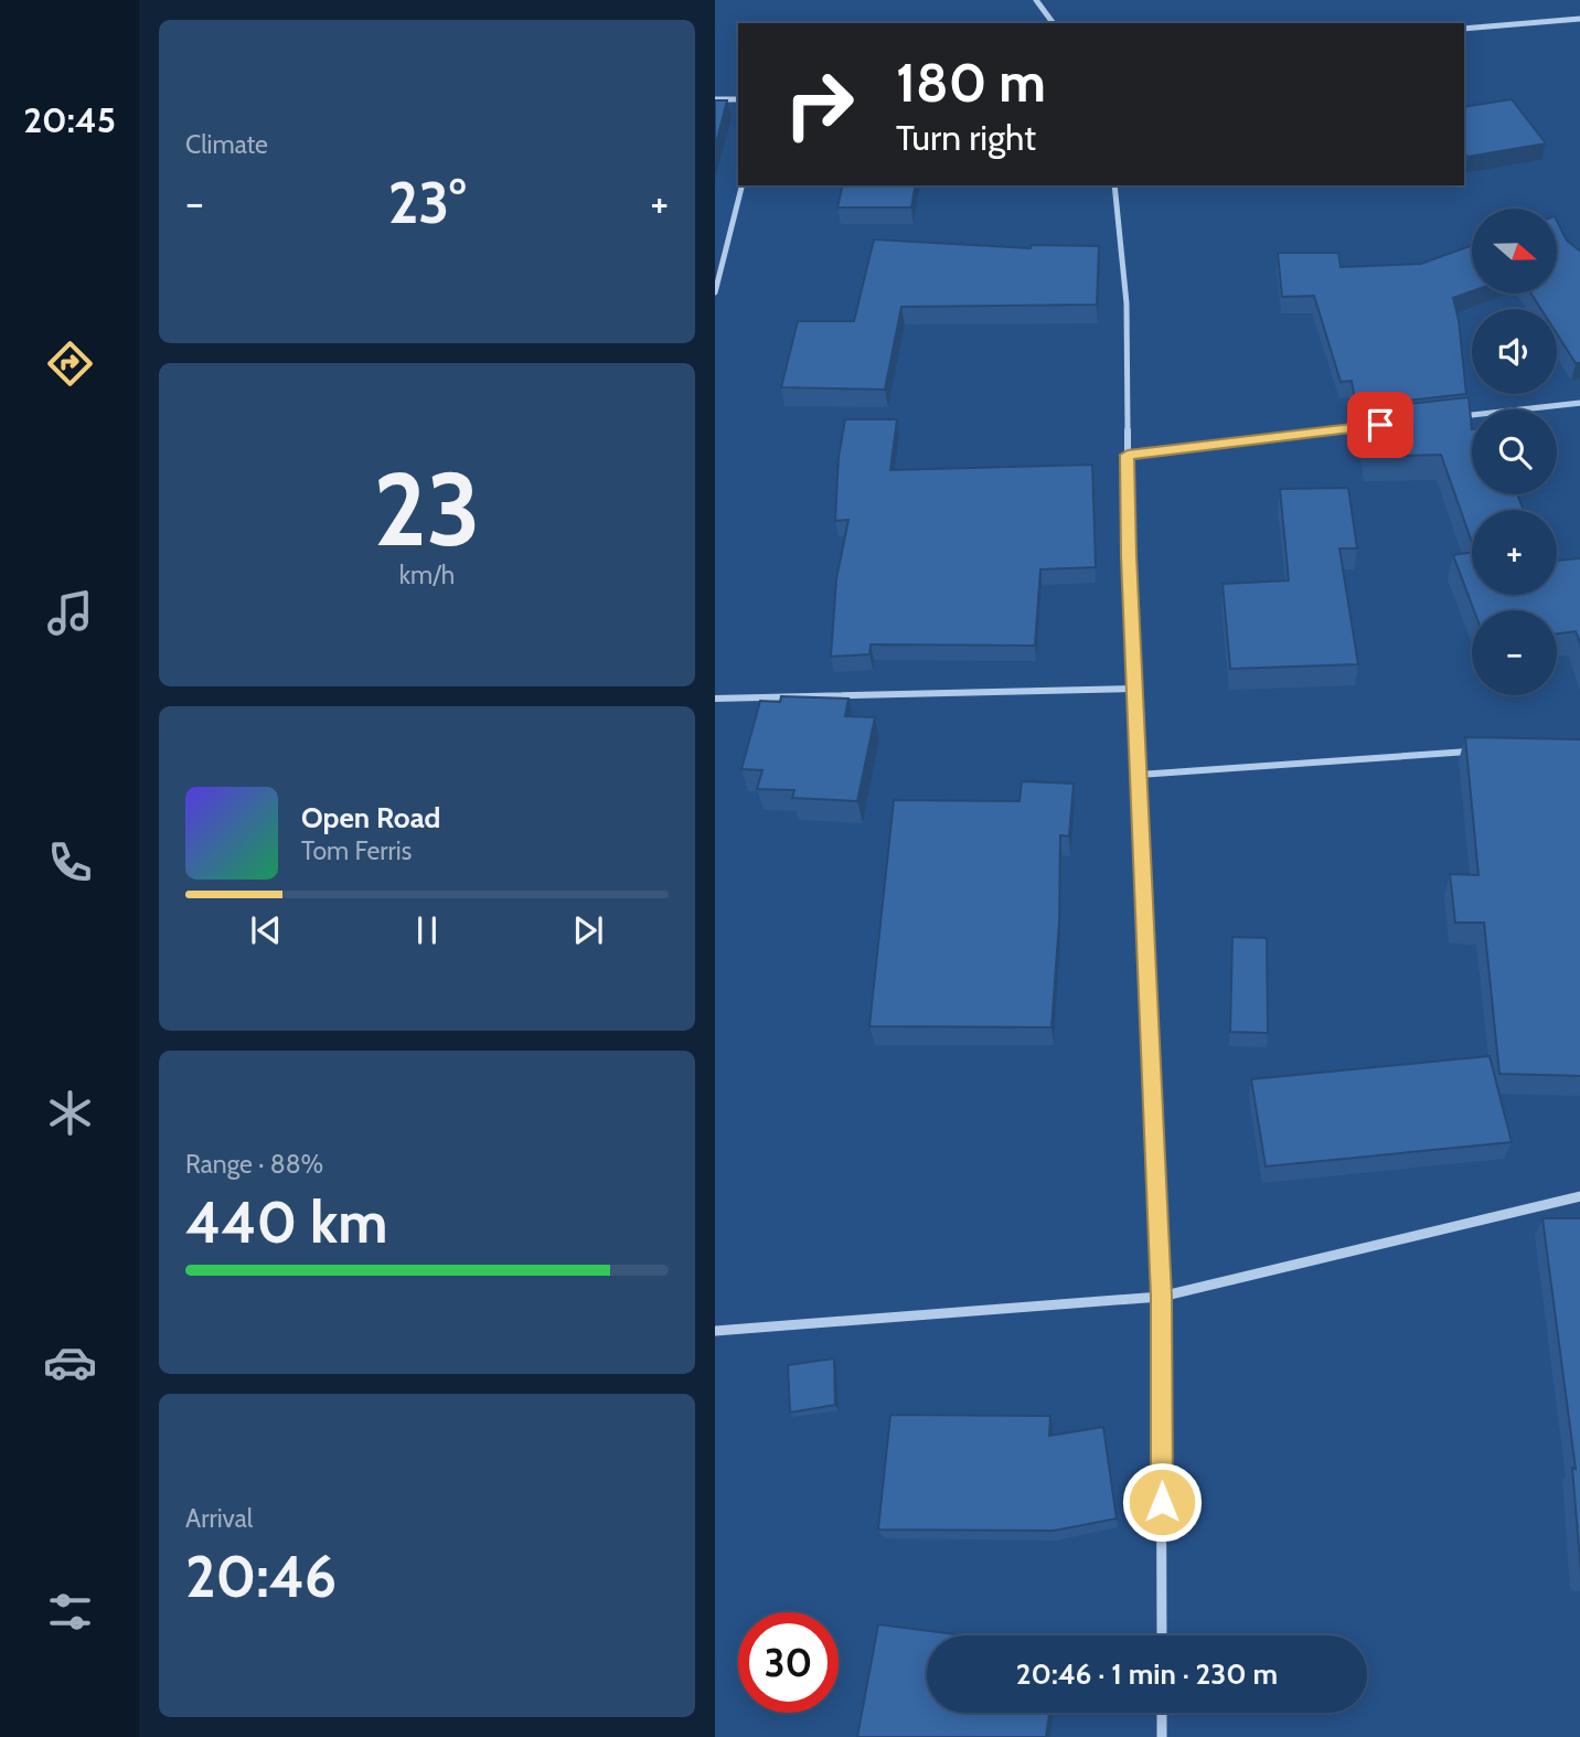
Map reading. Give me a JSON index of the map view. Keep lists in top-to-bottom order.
{
  "north": "right",
  "page": {
    "tabs": "20:45",
    "tile": [
      "Climate",
      ["23", "km/h"],
      ["Range · 88%", "440 km"],
      ["Arrival", "20:46"]
    ],
    "turn": ["180 m", "Turn right"],
    "heat": ["−", "23°", "+"],
    "map_buttons": ["+", "−"],
    "song": ["Open Road", "Tom Ferris"],
    "limit": "30",
    "trip": "20:46 · 1 min · 230 m"
  }
}
